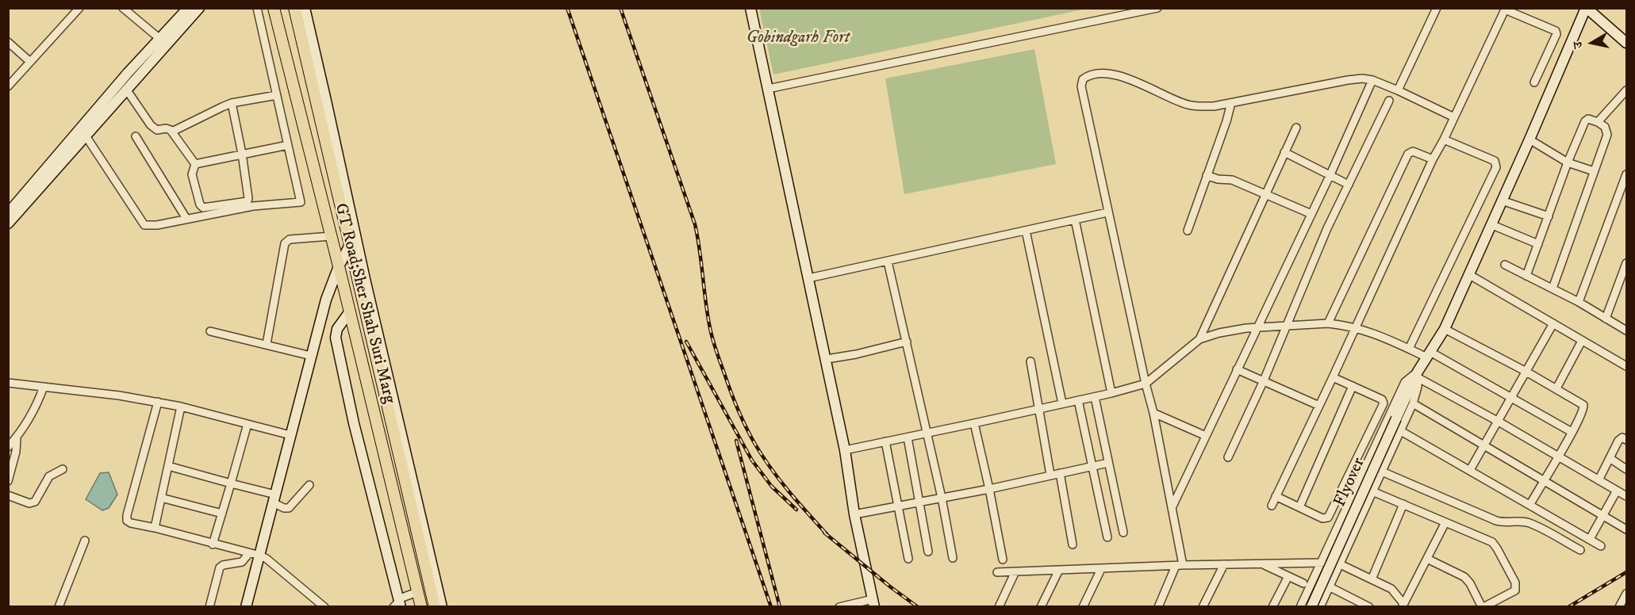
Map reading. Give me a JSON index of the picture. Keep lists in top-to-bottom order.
{
  "streets": {
    "main road": ["GT Road;Sher Shah Suri Marg", "Flyover"]
  },
  "parks": ["Gobindgarh Fort"],
  "north": "left"
}
